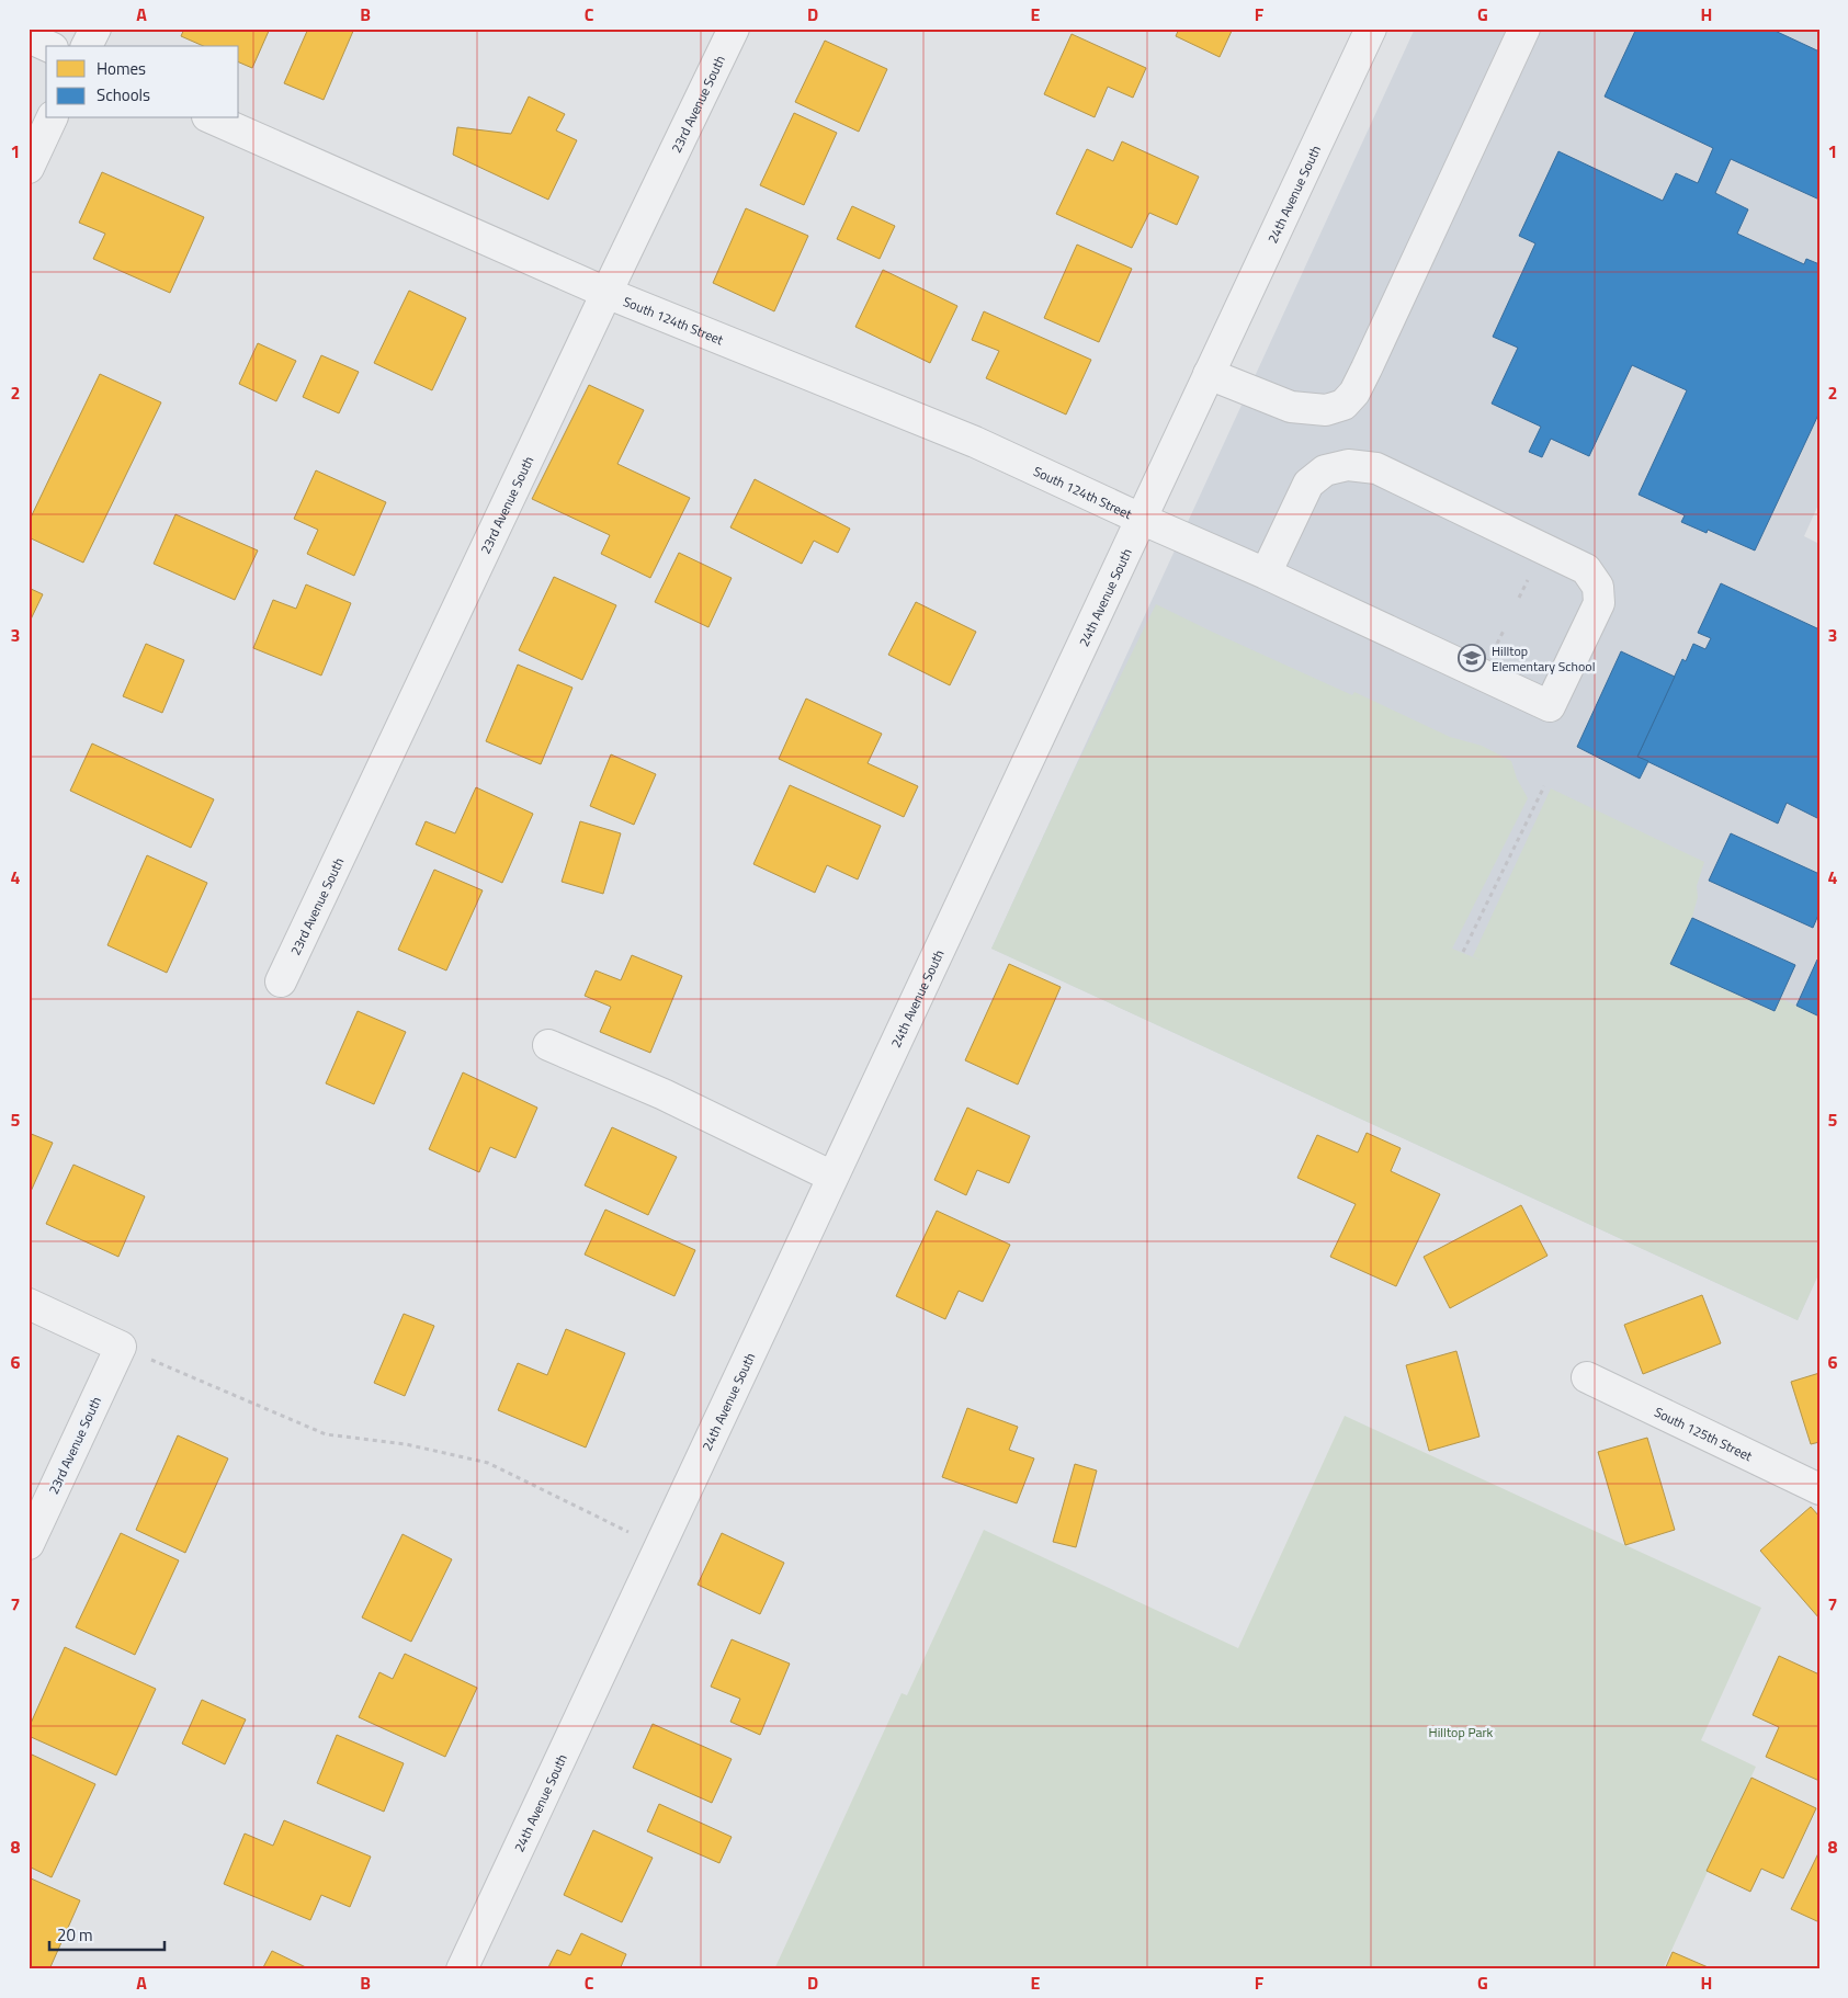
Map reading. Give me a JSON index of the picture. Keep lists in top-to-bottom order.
{
  "streets": {
    "street": [
      "23rd Avenue South",
      "24th Avenue South",
      "South 124th Street",
      "South 125th Street"
    ]
  },
  "crossings": [
    ["23rd Avenue South", "South 124th Street"],
    ["24th Avenue South", "South 124th Street"]
  ],
  "parks": ["Hilltop Park"],
  "places": {
    "school or university": ["Hilltop Elementary School"]
  },
  "legend": ["Homes", "Schools"],
  "scale_bar": "20 m",
  "grid": {
    "columns": [
      "A",
      "B",
      "C",
      "D",
      "E",
      "F",
      "G",
      "H"
    ],
    "rows": [
      "1",
      "2",
      "3",
      "4",
      "5",
      "6",
      "7",
      "8"
    ]
  }
}
